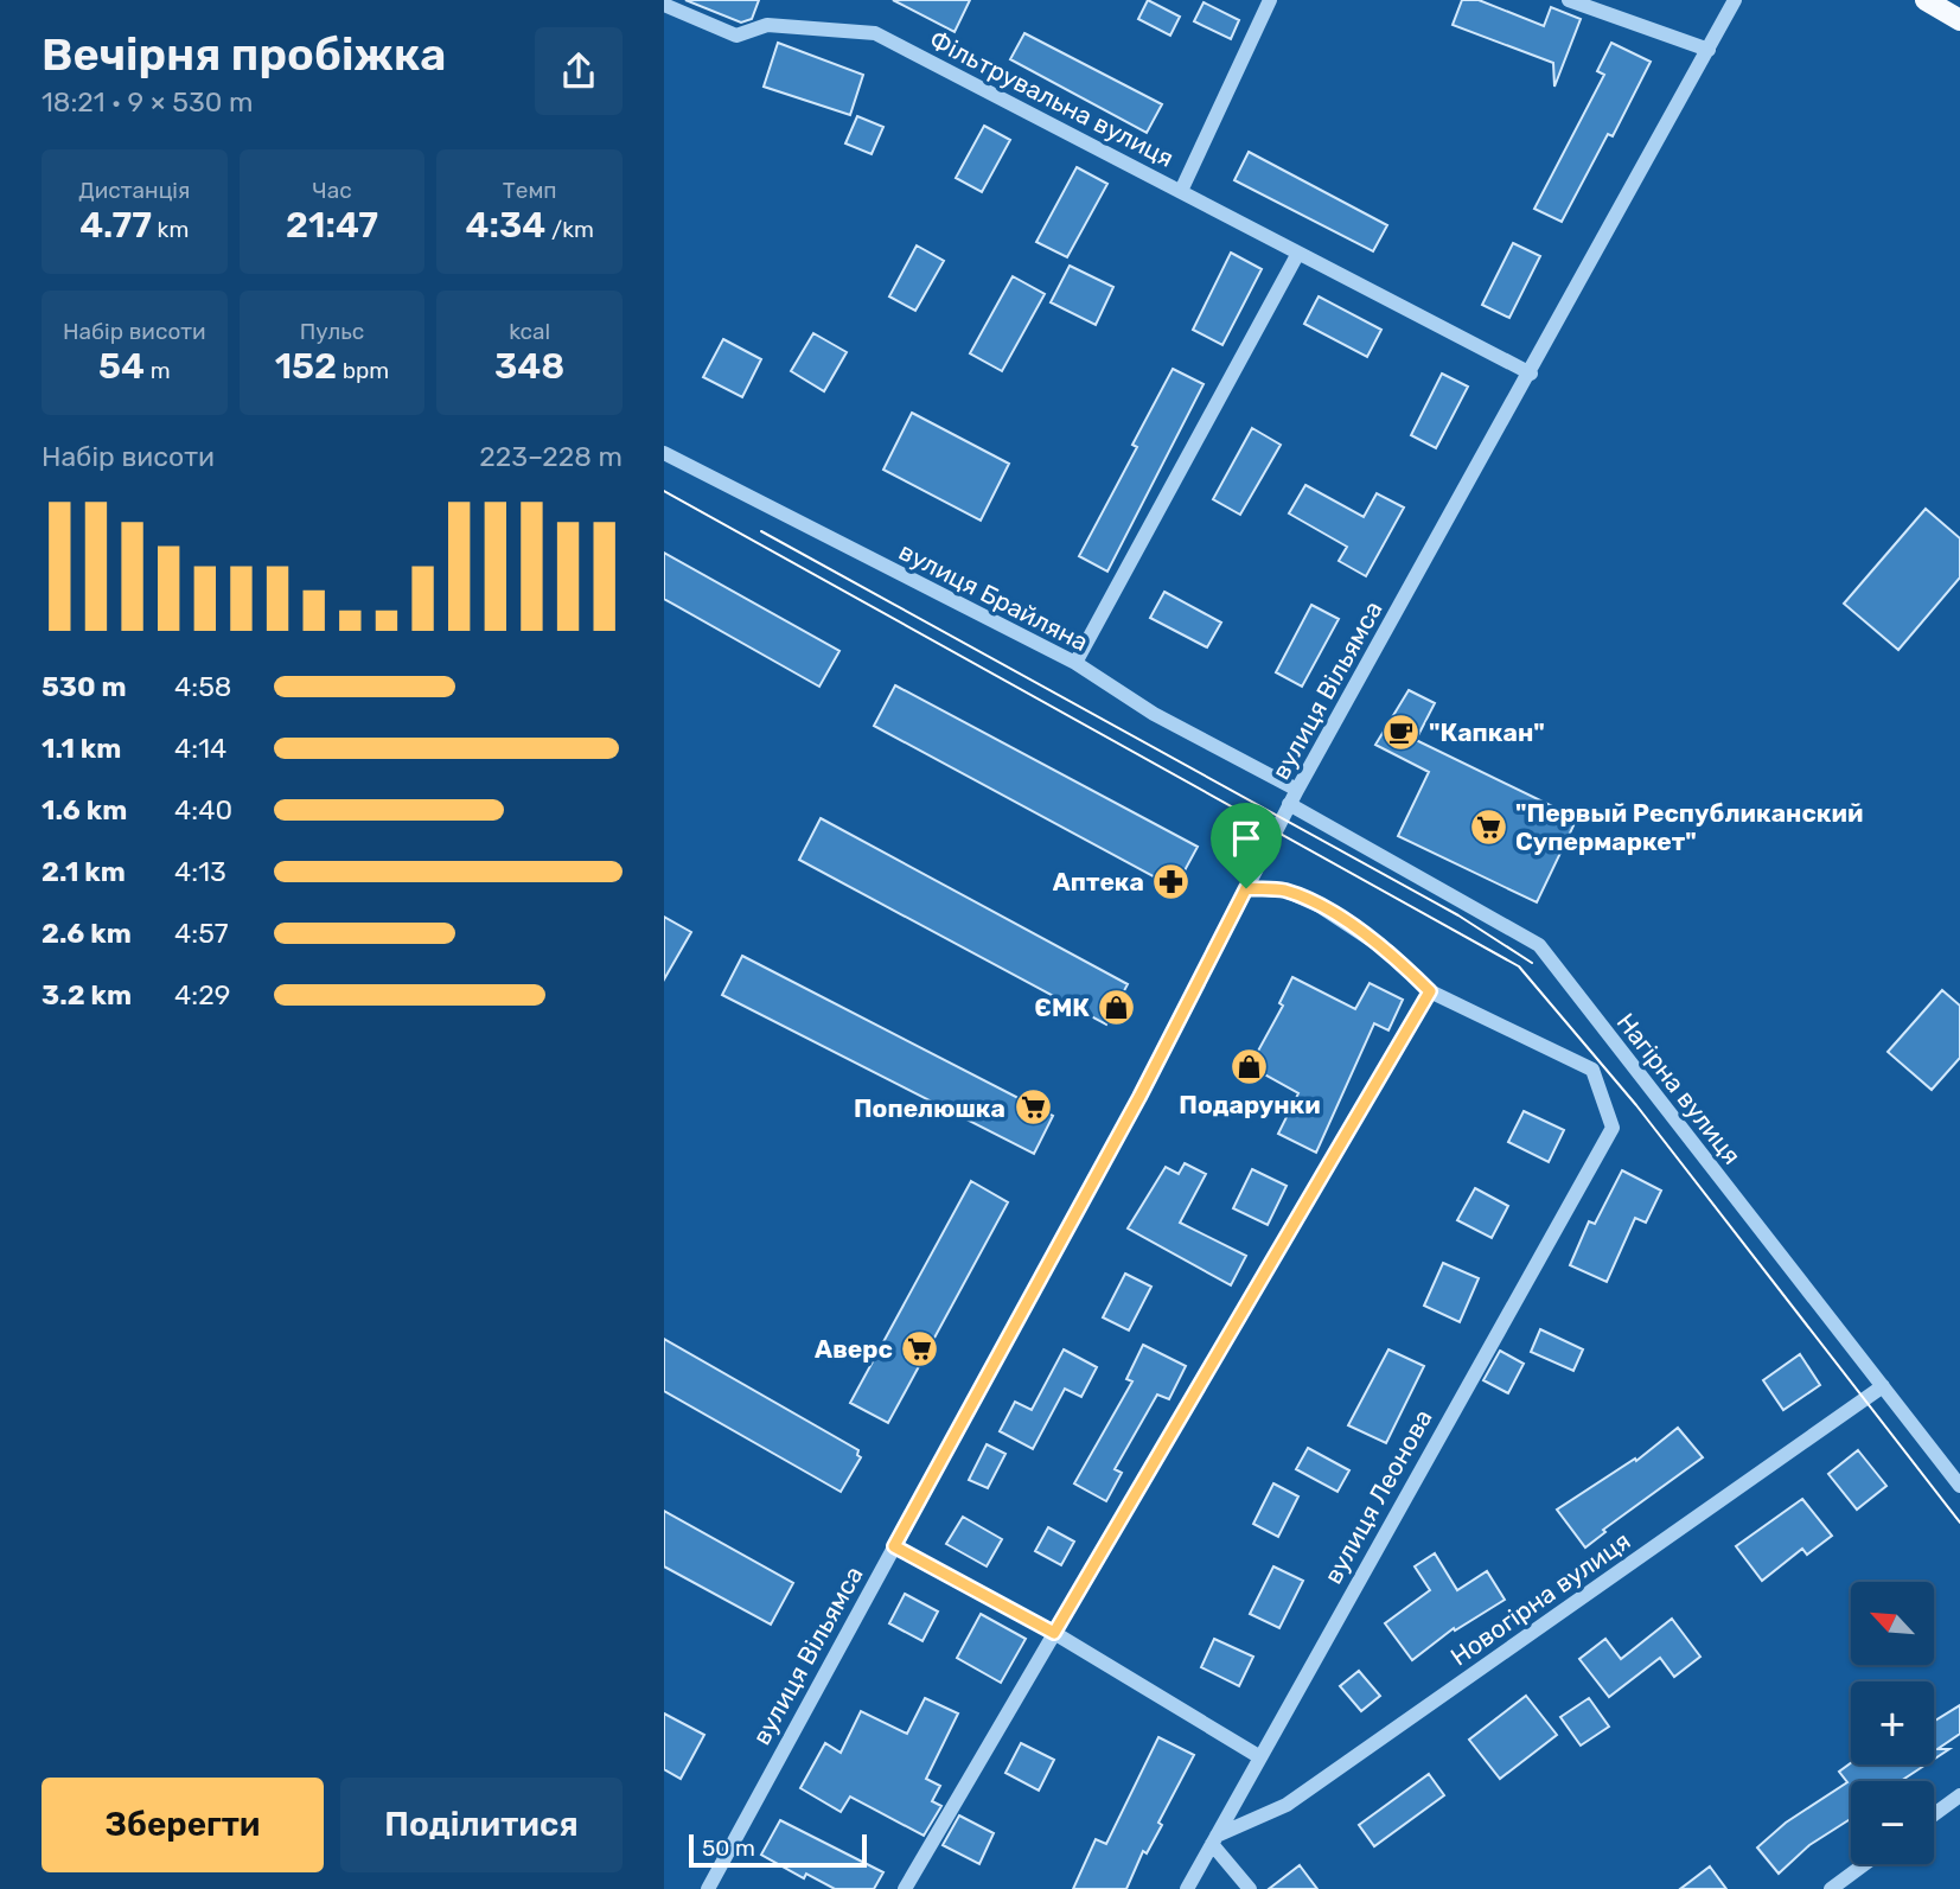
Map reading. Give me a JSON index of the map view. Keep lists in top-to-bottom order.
{
  "streets": {
    "street": [
      "Фільтрувальна вулиця",
      "вулиця Брайляна",
      "вулиця Вільямса",
      "Нагірна вулиця",
      "вулиця Леонова",
      "Новогірна вулиця"
    ]
  },
  "crossings": [
    ["Фільтрувальна вулиця", "вулиця Вільямса"],
    ["вулиця Брайляна", "вулиця Вільямса"],
    ["вулиця Вільямса", "Нагірна вулиця"],
    ["Нагірна вулиця", "Новогірна вулиця"],
    ["вулиця Леонова", "Новогірна вулиця"]
  ],
  "places": {
    "cafe": ["\"Капкан\""],
    "supermarket": ["\"Первый Республиканский Супермаркет\"", "Попелюшка", "Аверс"],
    "pharmacy": ["Аптека"],
    "shop": ["ЄМК", "Подарунки"]
  },
  "scale_bar": "50 m",
  "north": "top left",
  "page": {
    "heading": ["Вечірня пробіжка", "18:21 · 9 × 530 m"],
    "stats": [
      ["Дистанція", "4.77 km"],
      ["Час", "21:47"],
      ["Темп", "4:34 /km"],
      ["Набір висоти", "54 m"],
      ["Пульс", "152 bpm"],
      ["kcal", "348"]
    ],
    "chart": ["Набір висоти", "223–228 m"],
    "list": [
      {
        "name": "530 m",
        "note": "4:58"
      },
      {
        "name": "1.1 km",
        "note": "4:14"
      },
      {
        "name": "1.6 km",
        "note": "4:40"
      },
      {
        "name": "2.1 km",
        "note": "4:13"
      },
      {
        "name": "2.6 km",
        "note": "4:57"
      },
      {
        "name": "3.2 km",
        "note": "4:29"
      }
    ],
    "map_buttons": ["+", "−"],
    "buttons": ["Зберегти", "Поділитися"],
    "scale": "50 m"
  }
}
